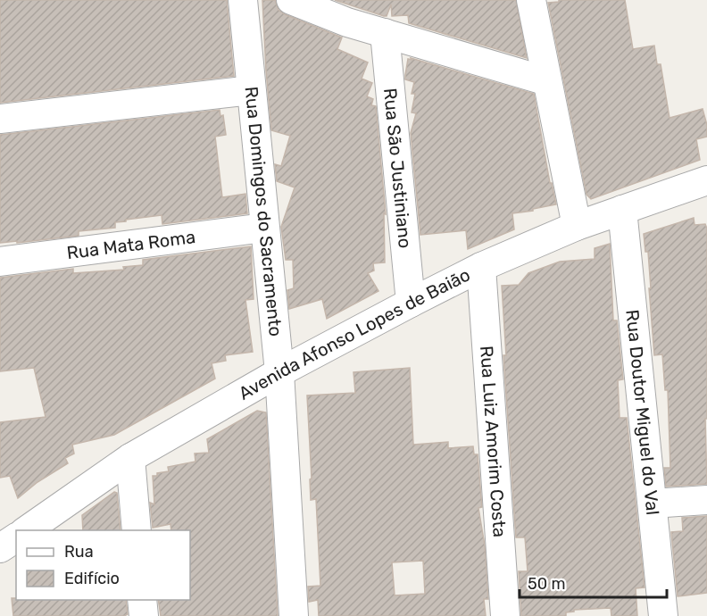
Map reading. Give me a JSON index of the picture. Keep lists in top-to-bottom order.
{
  "streets": {
    "street": [
      "Rua São Justiniano",
      "Rua Domingos do Sacramento",
      "Rua Mata Roma",
      "Avenida Afonso Lopes de Baião",
      "Rua Doutor Miguel do Val",
      "Rua Luiz Amorim Costa"
    ]
  },
  "crossings": [
    ["Rua São Justiniano", "Avenida Afonso Lopes de Baião"],
    ["Rua Domingos do Sacramento", "Rua Mata Roma"],
    ["Rua Domingos do Sacramento", "Avenida Afonso Lopes de Baião"],
    ["Avenida Afonso Lopes de Baião", "Rua Doutor Miguel do Val"],
    ["Avenida Afonso Lopes de Baião", "Rua Luiz Amorim Costa"]
  ],
  "legend": ["Rua", "Edifício"],
  "scale_bar": "50 m"
}
